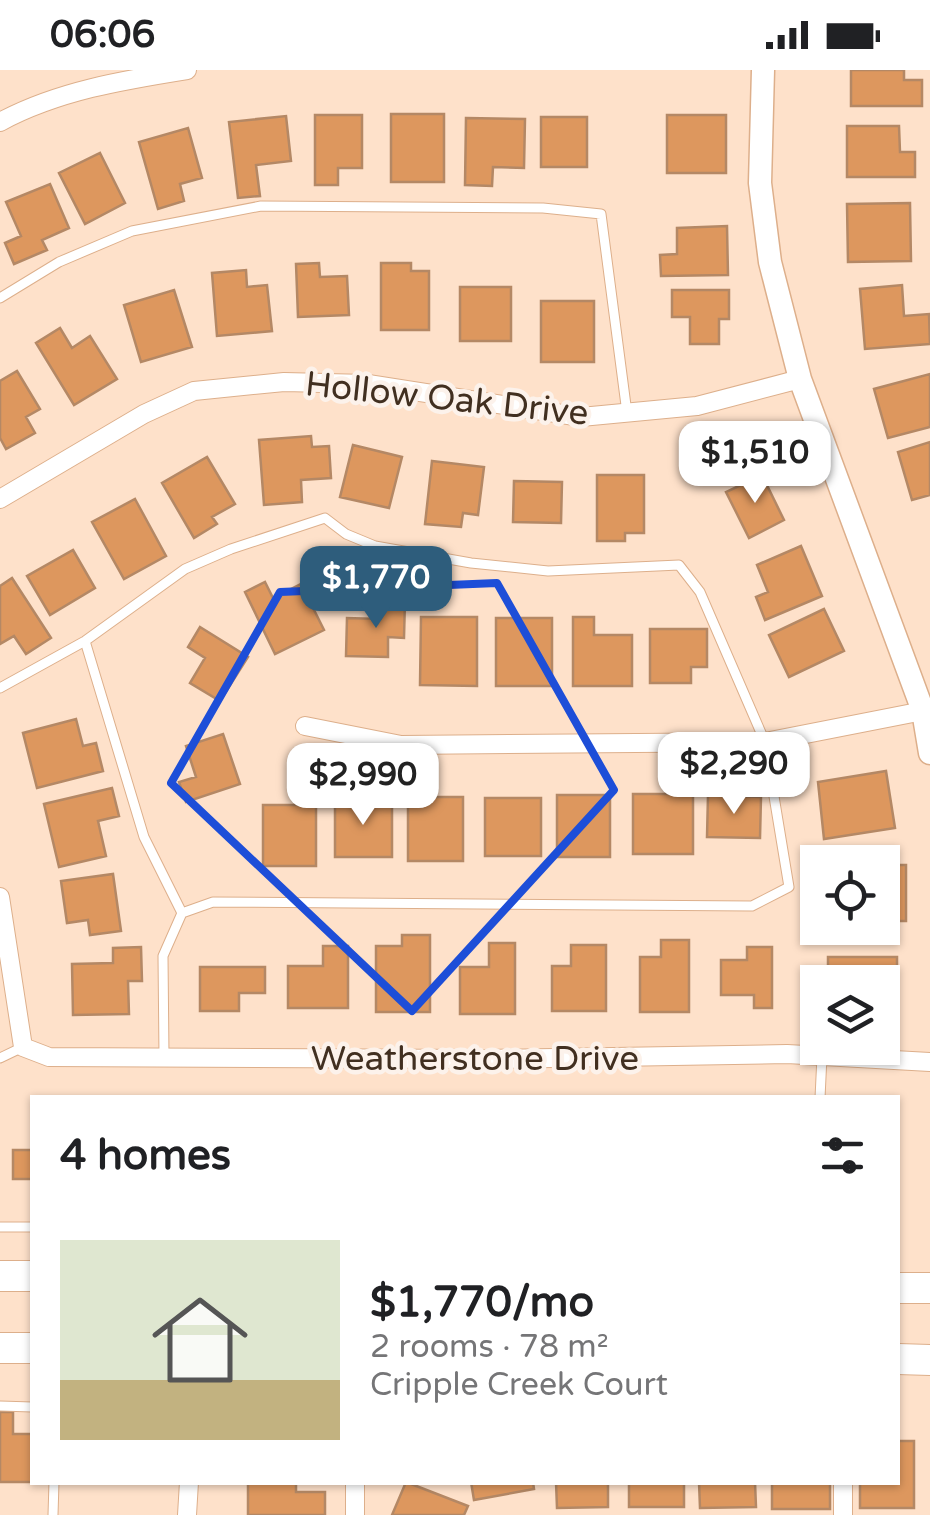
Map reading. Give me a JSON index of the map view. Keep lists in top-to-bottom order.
{
  "streets": {
    "street": ["Hollow Oak Drive", "Weatherstone Drive"]
  },
  "page": {
    "status": "06:06",
    "price": [
      "$1,510",
      "$1,770",
      "$2,290",
      "$2,990"
    ],
    "heading": "4 homes",
    "list": [
      {
        "name": "$1,770/mo",
        "note": "2 rooms · 78 m² · Cripple Creek Court"
      }
    ]
  }
}
